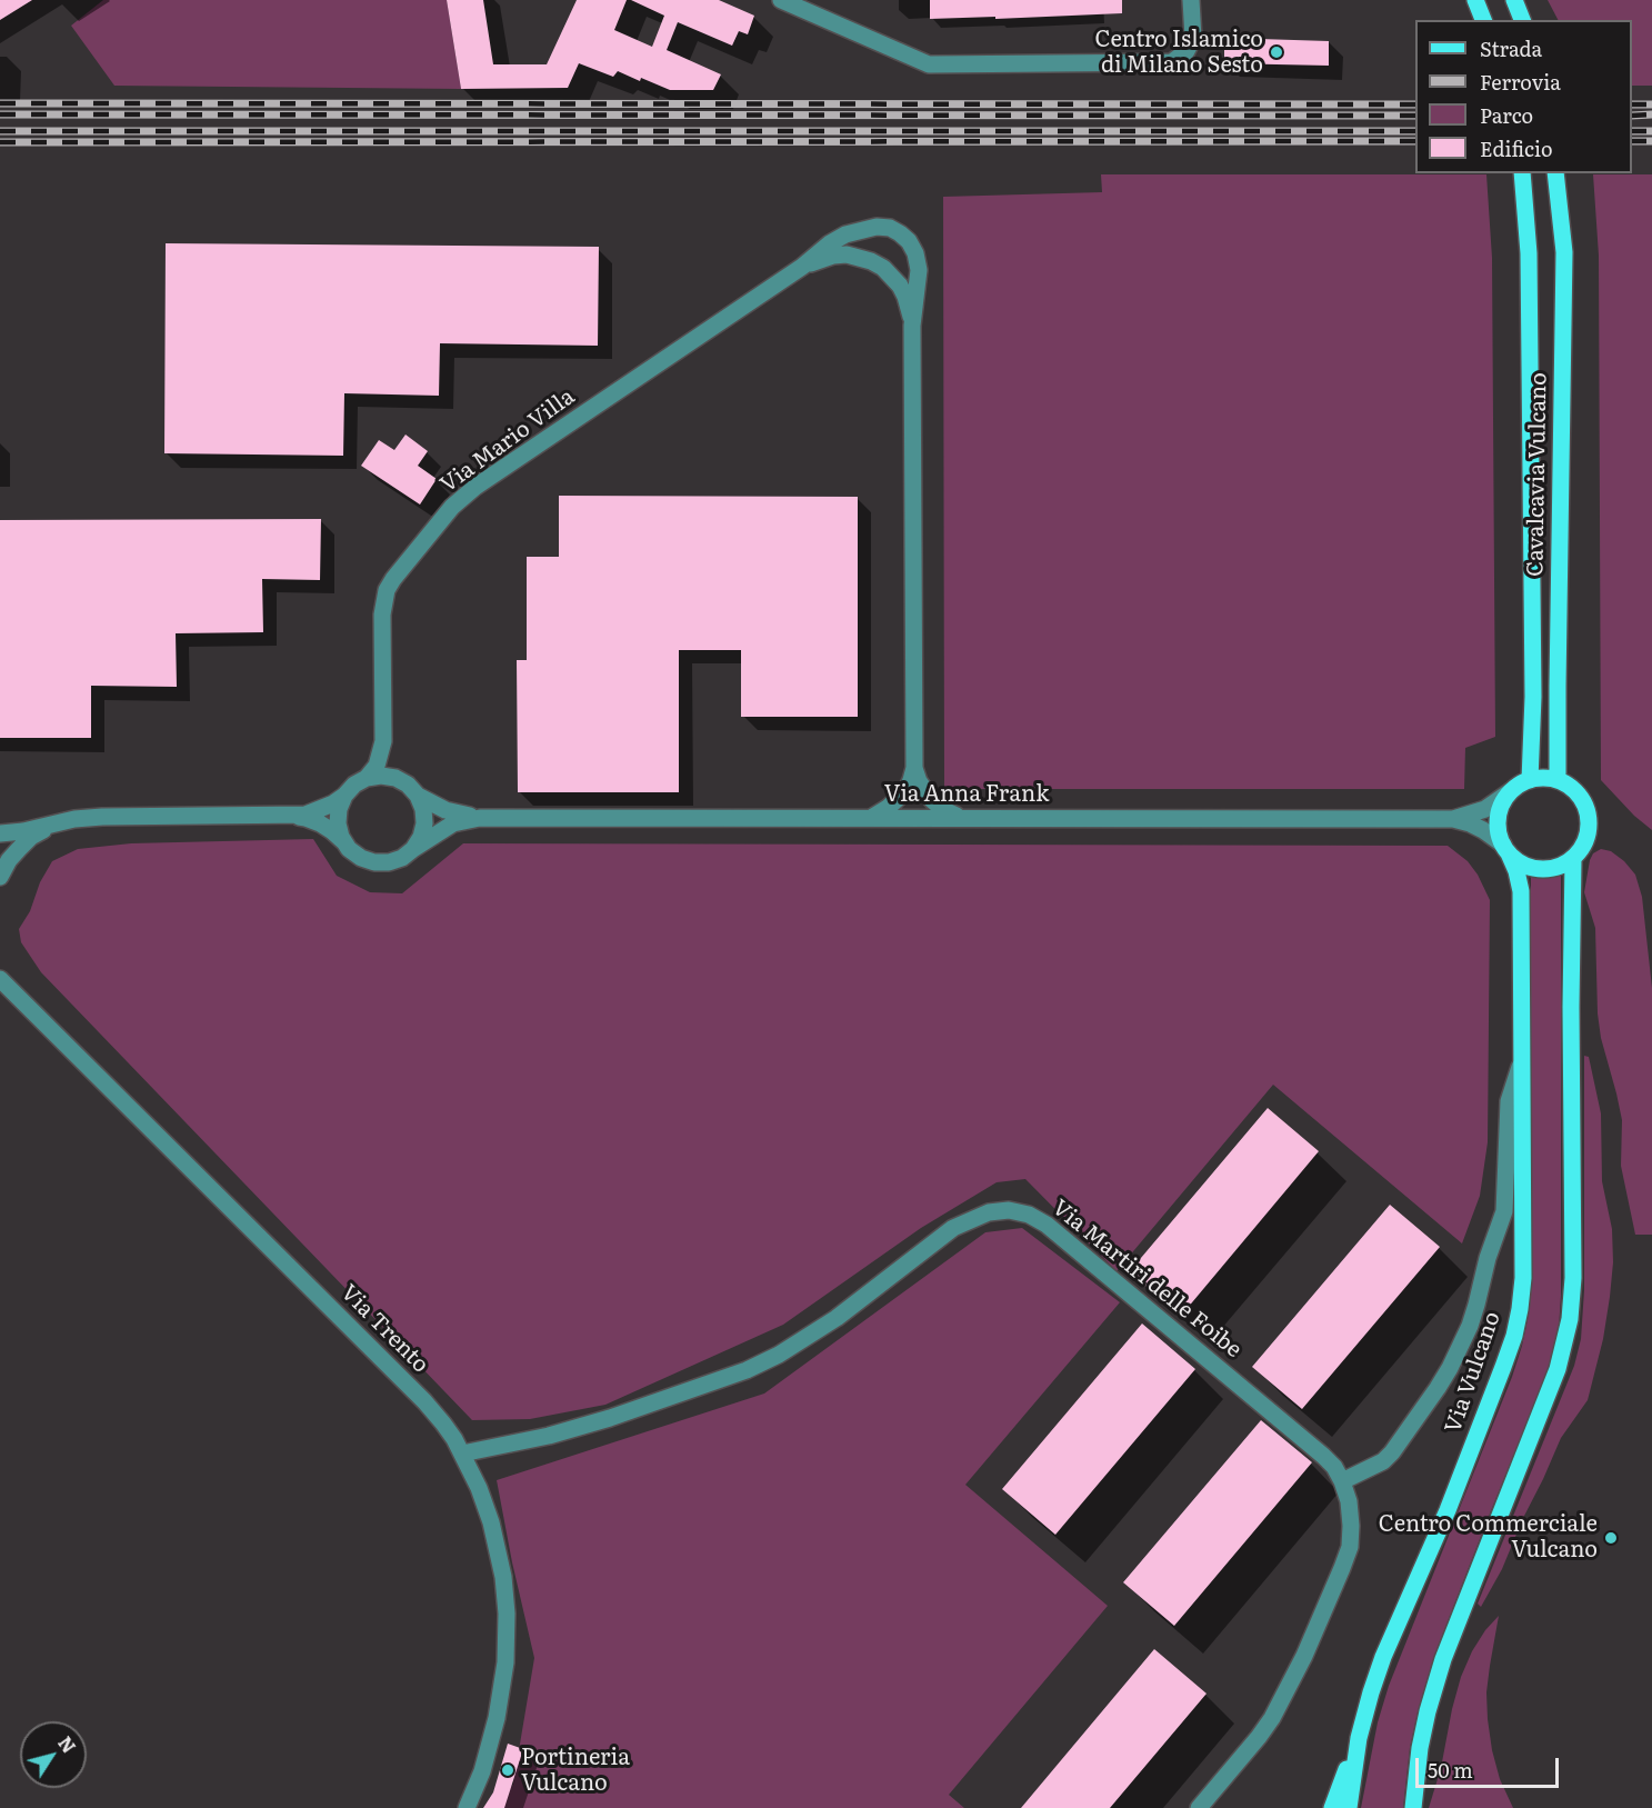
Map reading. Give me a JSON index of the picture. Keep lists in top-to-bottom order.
{
  "streets": {
    "main road": ["Cavalcavia Vulcano", "Via Vulcano"],
    "street": [
      "Via Mario Villa",
      "Via Anna Frank",
      "Via Martiri delle Foibe",
      "Via Trento"
    ]
  },
  "crossings": [
    ["Via Mario Villa", "Via Anna Frank"],
    ["Cavalcavia Vulcano", "Via Anna Frank"],
    ["Cavalcavia Vulcano", "Via Vulcano"],
    ["Via Anna Frank", "Via Vulcano"],
    ["Via Martiri delle Foibe", "Via Trento"]
  ],
  "places": ["Centro Islamico di Milano Sesto", "Centro Commerciale Vulcano", "Portineria Vulcano"],
  "legend": [
    "Strada",
    "Ferrovia",
    "Parco",
    "Edificio"
  ],
  "scale_bar": "50 m",
  "north": "top right"
}
